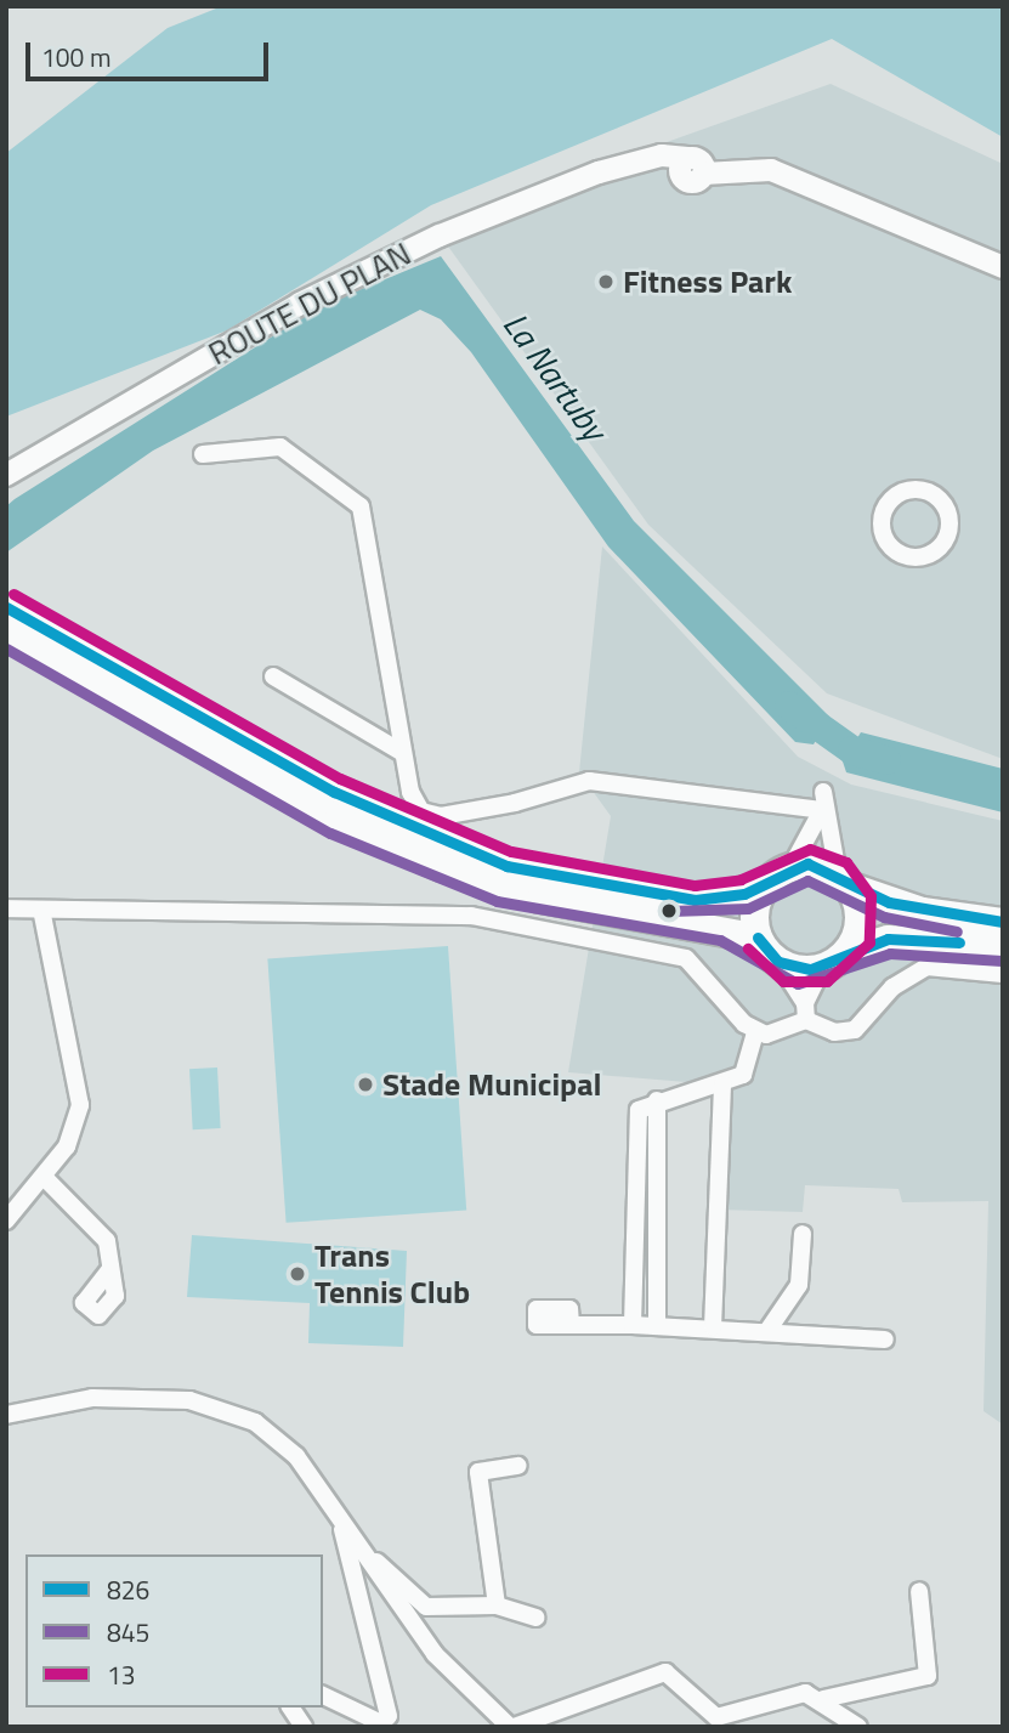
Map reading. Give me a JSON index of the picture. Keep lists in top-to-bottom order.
{
  "streets": {
    "street": ["ROUTE DU PLAN"]
  },
  "water": ["La Nartuby"],
  "places": ["Fitness Park", "Stade Municipal", "Trans Tennis Club"],
  "lines": ["transit line 13", "transit line 826", "transit line 845"],
  "legend": ["826", "845", "13"],
  "scale_bar": "100 m"
}
